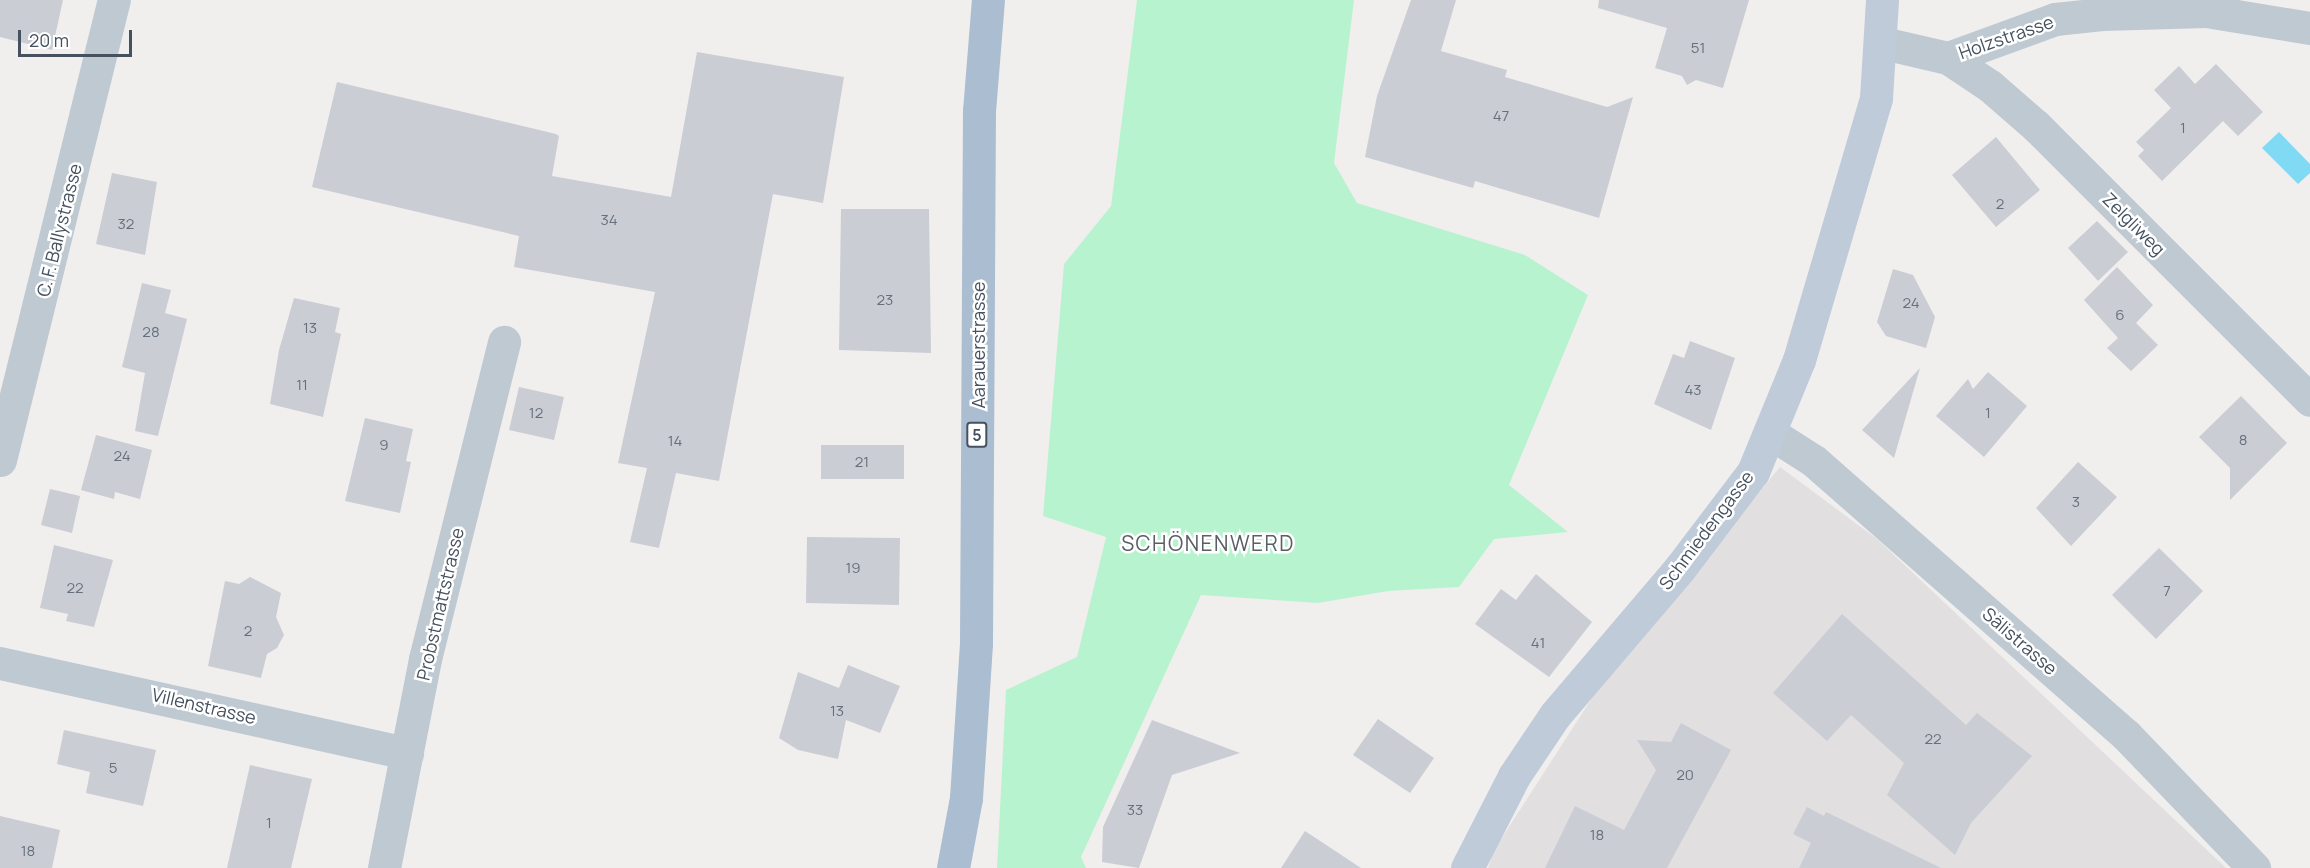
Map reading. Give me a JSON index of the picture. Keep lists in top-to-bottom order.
{
  "streets": {
    "main road": ["Aarauerstrasse", "5"],
    "street": [
      "Holzstrasse",
      "Zelgliweg",
      "C. F. Ballystrasse",
      "Schmiedengasse",
      "Probstmattstrasse",
      "Sälistrasse",
      "Villenstrasse"
    ]
  },
  "crossings": [
    ["Holzstrasse", "Zelgliweg"],
    ["Holzstrasse", "Schmiedengasse"],
    ["Schmiedengasse", "Sälistrasse"],
    ["Probstmattstrasse", "Villenstrasse"]
  ],
  "districts": ["SCHÖNENWERD"],
  "house_numbers": [
    "51",
    "47",
    "1",
    "2",
    "34",
    "32",
    "23",
    "24",
    "6",
    "13",
    "28",
    "11",
    "43",
    "12",
    "1",
    "8",
    "14",
    "9",
    "24",
    "21",
    "3",
    "19",
    "22",
    "7",
    "2",
    "41",
    "13",
    "22",
    "5",
    "20",
    "33",
    "1",
    "18",
    "18"
  ],
  "scale_bar": "20 m"
}
